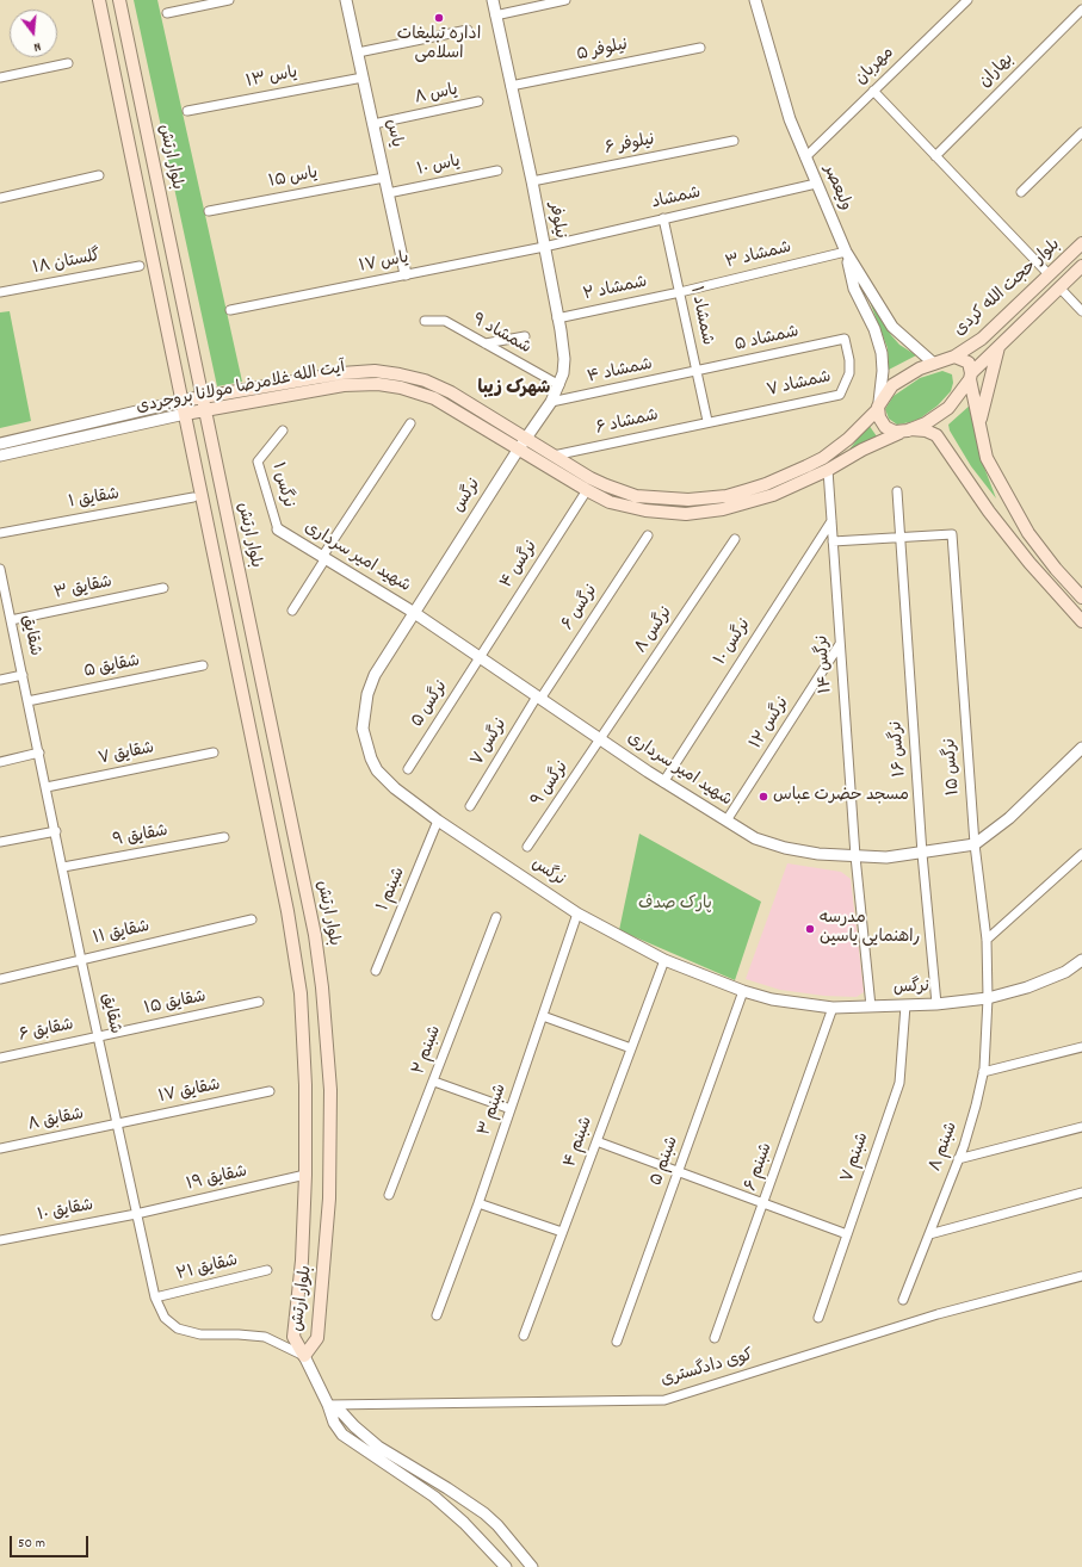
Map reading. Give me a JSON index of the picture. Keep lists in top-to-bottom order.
{
  "streets": {
    "main road": ["بلوار ارتش", "بلوار حجت الله کردی", "آیت الله غلامرضا مولانا بروجردی"],
    "street": [
      "نیلوفر ۵",
      "مهربان",
      "بهاران",
      "یاس ۱۳",
      "یاس ۸",
      "یاس",
      "نیلوفر ۶",
      "یاس ۱۰",
      "یاس ۱۵",
      "ولیعصر",
      "شمشاد",
      "نیلوفر",
      "شمشاد ۳",
      "گلستان ۱۸",
      "یاس ۱۷",
      "شمشاد ۲",
      "شمشاد ۱",
      "شمشاد ۹",
      "شمشاد ۵",
      "شمشاد ۴",
      "شمشاد ۷",
      "شمشاد ۶",
      "نرگس ۱",
      "نرگس",
      "شقایق ۱",
      "شهید امیر سرداری",
      "نرگس ۴",
      "شقایق ۳",
      "نرگس ۶",
      "نرگس ۸",
      "شقایق",
      "نرگس ۱۰",
      "نرگس ۱۴",
      "شقایق ۵",
      "نرگس ۵",
      "نرگس ۱۲",
      "نرگس ۷",
      "نرگس ۱۶",
      "شقایق ۷",
      "نرگس ۱۵",
      "نرگس ۹",
      "شقایق ۹",
      "شبنم ۱",
      "شقایق ۱۱",
      "شقایق ۱۵",
      "شقابق ۶",
      "شبنم ۲",
      "شقایق ۱۷",
      "شبنم ۳",
      "شقابق ۸",
      "شبنم ۴",
      "شبنم ۸",
      "شبنم ۷",
      "شبنم ۵",
      "شبنم ۶",
      "شقایق ۱۹",
      "شقایق ۱۰",
      "شقایق ۲۱",
      "کوی دادگستری"
    ]
  },
  "crossings": [
    ["نیلوفر ۵", "نیلوفر"],
    ["مهربان", "ولیعصر"],
    ["یاس ۱۳", "یاس"],
    ["یاس ۸", "یاس"],
    ["یاس", "یاس ۱۰"],
    ["یاس", "یاس ۱۵"],
    ["یاس", "یاس ۱۷"],
    ["نیلوفر ۶", "نیلوفر"],
    ["بلوار ارتش", "آیت الله غلامرضا مولانا بروجردی"],
    ["بلوار ارتش", "شقایق"],
    ["بلوار ارتش", "شقایق ۱۹"],
    ["ولیعصر", "شمشاد"],
    ["ولیعصر", "شمشاد ۳"],
    ["شمشاد", "نیلوفر"],
    ["شمشاد", "یاس ۱۷"],
    ["شمشاد", "شمشاد ۱"],
    ["نیلوفر", "یاس ۱۷"],
    ["نیلوفر", "شمشاد ۲"],
    ["نیلوفر", "شمشاد ۹"],
    ["نیلوفر", "شمشاد ۴"],
    ["نیلوفر", "آیت الله غلامرضا مولانا بروجردی"],
    ["نیلوفر", "نرگس"],
    ["شمشاد ۳", "شمشاد ۲"],
    ["شمشاد ۳", "شمشاد ۱"],
    ["شمشاد ۲", "شمشاد ۱"],
    ["شمشاد ۱", "شمشاد ۵"],
    ["شمشاد ۱", "شمشاد ۴"],
    ["شمشاد ۱", "شمشاد ۷"],
    ["شمشاد ۱", "شمشاد ۶"],
    ["شمشاد ۵", "شمشاد ۴"],
    ["شمشاد ۵", "شمشاد ۷"],
    ["شمشاد ۷", "شمشاد ۶"],
    ["آیت الله غلامرضا مولانا بروجردی", "شمشاد ۶"],
    ["آیت الله غلامرضا مولانا بروجردی", "نرگس"],
    ["آیت الله غلامرضا مولانا بروجردی", "نرگس ۴"],
    ["آیت الله غلامرضا مولانا بروجردی", "نرگس ۱۴"],
    ["نرگس ۱", "شهید امیر سرداری"],
    ["نرگس", "شهید امیر سرداری"],
    ["نرگس", "نرگس ۱۴"],
    ["نرگس", "نرگس ۱۶"],
    ["نرگس", "نرگس ۱۵"],
    ["نرگس", "شبنم ۱"],
    ["نرگس", "شبنم ۳"],
    ["نرگس", "شبنم ۴"],
    ["نرگس", "شبنم ۸"],
    ["نرگس", "شبنم ۷"],
    ["نرگس", "شبنم ۵"],
    ["نرگس", "شبنم ۶"],
    ["شهید امیر سرداری", "نرگس ۴"],
    ["شهید امیر سرداری", "نرگس ۶"],
    ["شهید امیر سرداری", "نرگس ۸"],
    ["شهید امیر سرداری", "نرگس ۱۰"],
    ["شهید امیر سرداری", "نرگس ۱۴"],
    ["شهید امیر سرداری", "نرگس ۵"],
    ["شهید امیر سرداری", "نرگس ۱۲"],
    ["شهید امیر سرداری", "نرگس ۷"],
    ["شهید امیر سرداری", "نرگس ۱۶"],
    ["شهید امیر سرداری", "نرگس ۱۵"],
    ["شهید امیر سرداری", "نرگس ۹"],
    ["نرگس ۴", "نرگس ۵"],
    ["شقایق ۳", "شقایق"],
    ["نرگس ۶", "نرگس ۷"],
    ["نرگس ۸", "نرگس ۹"],
    ["شقایق", "شقایق ۵"],
    ["شقایق", "شقایق ۷"],
    ["شقایق", "شقایق ۹"],
    ["شقایق", "شقایق ۱۱"],
    ["شقایق", "شقایق ۱۵"],
    ["شقایق", "شقابق ۶"],
    ["شقایق", "شقایق ۱۷"],
    ["شقایق", "شقابق ۸"],
    ["شقایق", "شقایق ۱۹"],
    ["شقایق", "شقایق ۱۰"],
    ["شقایق", "شقایق ۲۱"],
    ["نرگس ۱۰", "نرگس ۱۴"],
    ["نرگس ۱۴", "نرگس ۱۲"],
    ["نرگس ۱۶", "نرگس ۱۵"],
    ["نرگس ۱۵", "شبنم ۸"],
    ["شقایق ۱۵", "شقابق ۶"],
    ["شقایق ۱۷", "شقابق ۸"],
    ["شقایق ۱۹", "شقایق ۱۰"]
  ],
  "districts": ["شهرک زیبا"],
  "parks": ["پارک صدف"],
  "places": ["اداره تبلیغات اسلامی", "مسجد حضرت عباس", "مدرسه راهنمایی یاسین"],
  "scale_bar": "50 m",
  "north": "bottom"
}
